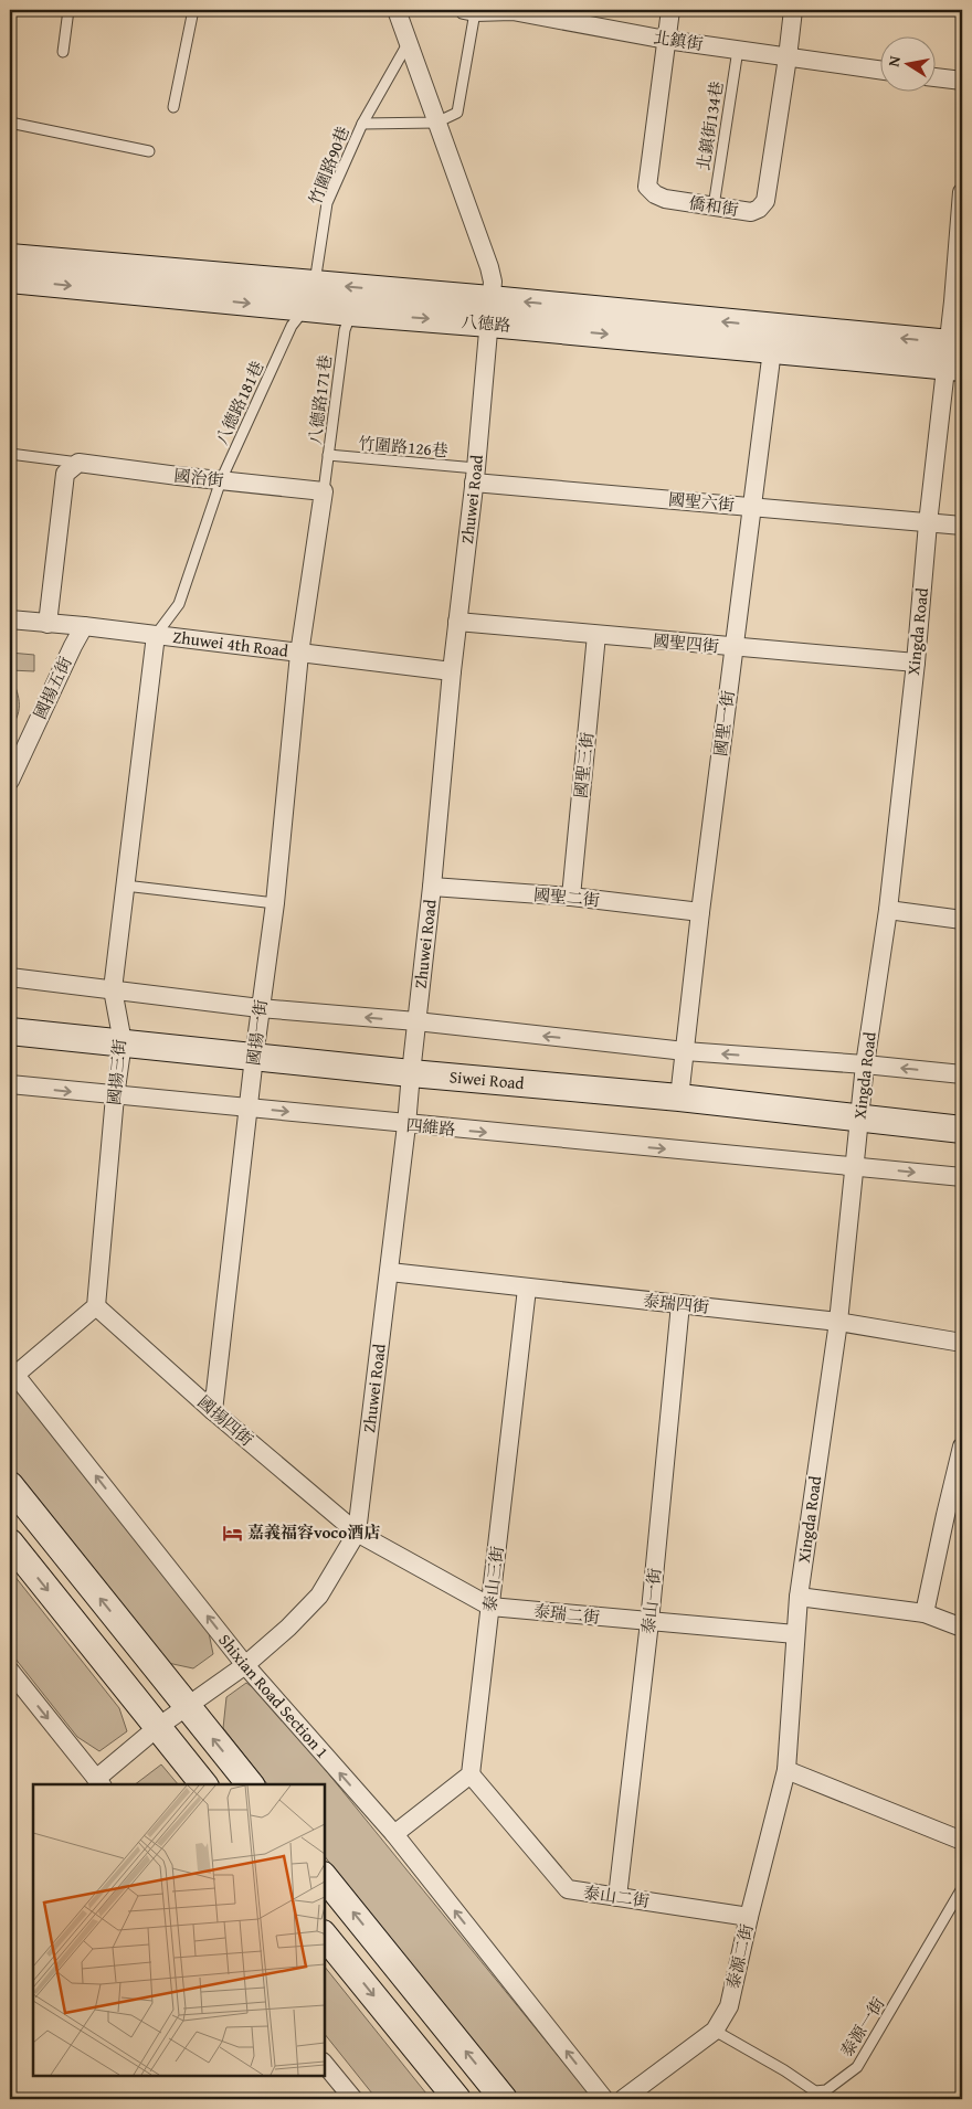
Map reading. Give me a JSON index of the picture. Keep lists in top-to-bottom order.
{
  "streets": {
    "street": [
      "北鎮街",
      "僑和街",
      "八德路",
      "國治街",
      "Zhuwei Road",
      "國聖六街",
      "Xingda Road",
      "國聖四街",
      "Zhuwei 4th Road",
      "國揚五街",
      "國聖一街",
      "國聖三街",
      "國聖二街",
      "國揚一街",
      "國揚三街",
      "Siwei Road",
      "四維路",
      "泰瑞四街",
      "國揚四街",
      "泰山三街",
      "泰山一街",
      "泰瑞二街",
      "Shixian Road Section 1",
      "泰山二街",
      "泰源二街"
    ],
    "lane": [
      "北鎮街134巷",
      "竹圍路90巷",
      "八德路171巷",
      "八德路181巷",
      "竹圍路126巷",
      "泰源一街"
    ]
  },
  "crossings": [
    ["北鎮街", "北鎮街134巷"],
    ["北鎮街", "僑和街"],
    ["北鎮街134巷", "僑和街"],
    ["竹圍路90巷", "八德路"],
    ["竹圍路90巷", "八德路181巷"],
    ["竹圍路90巷", "Zhuwei Road"],
    ["八德路", "八德路171巷"],
    ["八德路", "八德路181巷"],
    ["八德路", "Zhuwei Road"],
    ["八德路", "Xingda Road"],
    ["八德路", "國聖一街"],
    ["八德路171巷", "竹圍路126巷"],
    ["八德路171巷", "國治街"],
    ["八德路181巷", "國治街"],
    ["八德路181巷", "Zhuwei 4th Road"],
    ["八德路181巷", "國揚三街"],
    ["竹圍路126巷", "Zhuwei Road"],
    ["竹圍路126巷", "國聖六街"],
    ["Zhuwei Road", "國聖六街"],
    ["Zhuwei Road", "國聖四街"],
    ["Zhuwei Road", "Zhuwei 4th Road"],
    ["Zhuwei Road", "國聖二街"],
    ["Zhuwei Road", "Siwei Road"],
    ["Zhuwei Road", "四維路"],
    ["Zhuwei Road", "泰瑞四街"],
    ["Zhuwei Road", "國揚四街"],
    ["Zhuwei Road", "泰瑞二街"],
    ["Zhuwei Road", "Shixian Road Section 1"],
    ["國聖六街", "Xingda Road"],
    ["國聖六街", "國聖一街"],
    ["Xingda Road", "國聖四街"],
    ["Xingda Road", "Siwei Road"],
    ["Xingda Road", "四維路"],
    ["Xingda Road", "泰瑞四街"],
    ["Xingda Road", "泰瑞二街"],
    ["Xingda Road", "泰源二街"],
    ["國聖四街", "國聖一街"],
    ["國聖四街", "國聖三街"],
    ["Zhuwei 4th Road", "國揚五街"],
    ["Zhuwei 4th Road", "國揚一街"],
    ["Zhuwei 4th Road", "國揚三街"],
    ["國聖一街", "國聖二街"],
    ["國聖一街", "Siwei Road"],
    ["國聖三街", "國聖二街"],
    ["國揚一街", "Siwei Road"],
    ["國揚一街", "四維路"],
    ["國揚一街", "國揚四街"],
    ["國揚三街", "Siwei Road"],
    ["國揚三街", "四維路"],
    ["國揚三街", "國揚四街"],
    ["泰瑞四街", "泰山三街"],
    ["泰瑞四街", "泰山一街"],
    ["國揚四街", "泰瑞二街"],
    ["泰山三街", "泰瑞二街"],
    ["泰山三街", "泰山二街"],
    ["泰山一街", "泰瑞二街"],
    ["泰山一街", "泰山二街"],
    ["泰山二街", "泰源二街"],
    ["泰源二街", "泰源一街"]
  ],
  "places": {
    "hotel": ["嘉義福容voco酒店"]
  },
  "north": "left"
}
